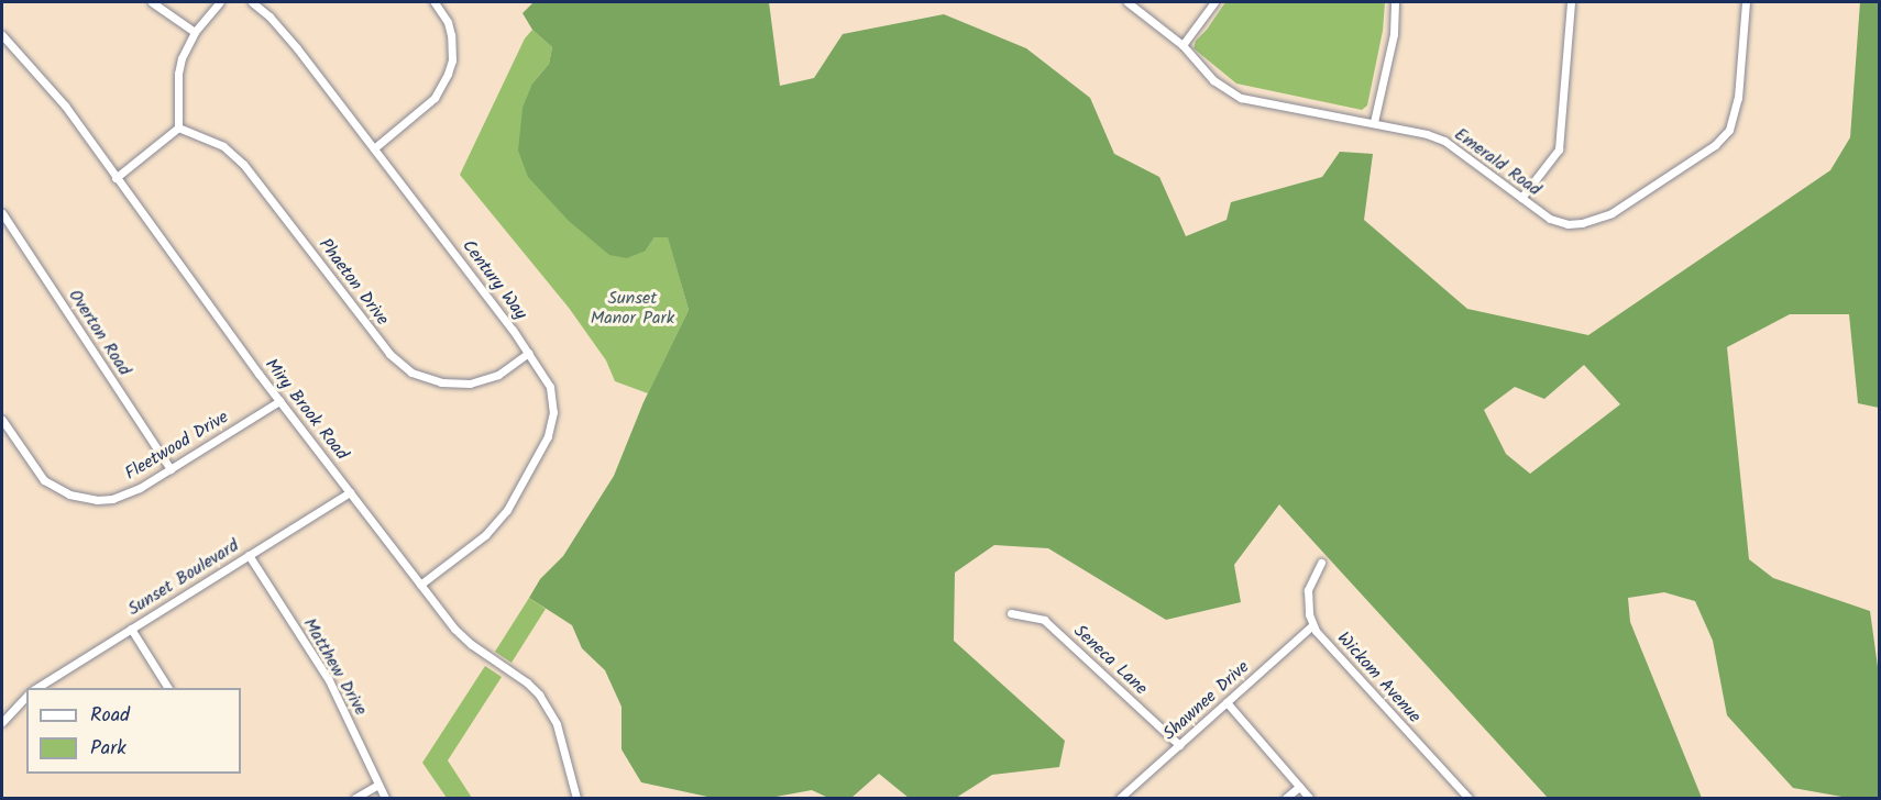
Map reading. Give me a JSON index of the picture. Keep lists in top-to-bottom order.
{
  "streets": {
    "street": [
      "Emerald Road",
      "Century Way",
      "Phaeton Drive",
      "Overton Road",
      "Miry Brook Road",
      "Fleetwood Drive",
      "Sunset Boulevard",
      "Seneca Lane",
      "Matthew Drive",
      "Wickom Avenue",
      "Shawnee Drive"
    ]
  },
  "crossings": [
    ["Century Way", "Phaeton Drive"],
    ["Century Way", "Miry Brook Road"],
    ["Overton Road", "Fleetwood Drive"],
    ["Miry Brook Road", "Fleetwood Drive"],
    ["Miry Brook Road", "Sunset Boulevard"],
    ["Sunset Boulevard", "Matthew Drive"],
    ["Seneca Lane", "Shawnee Drive"],
    ["Wickom Avenue", "Shawnee Drive"]
  ],
  "parks": ["Sunset Manor Park"],
  "legend": ["Road", "Park"]
}
